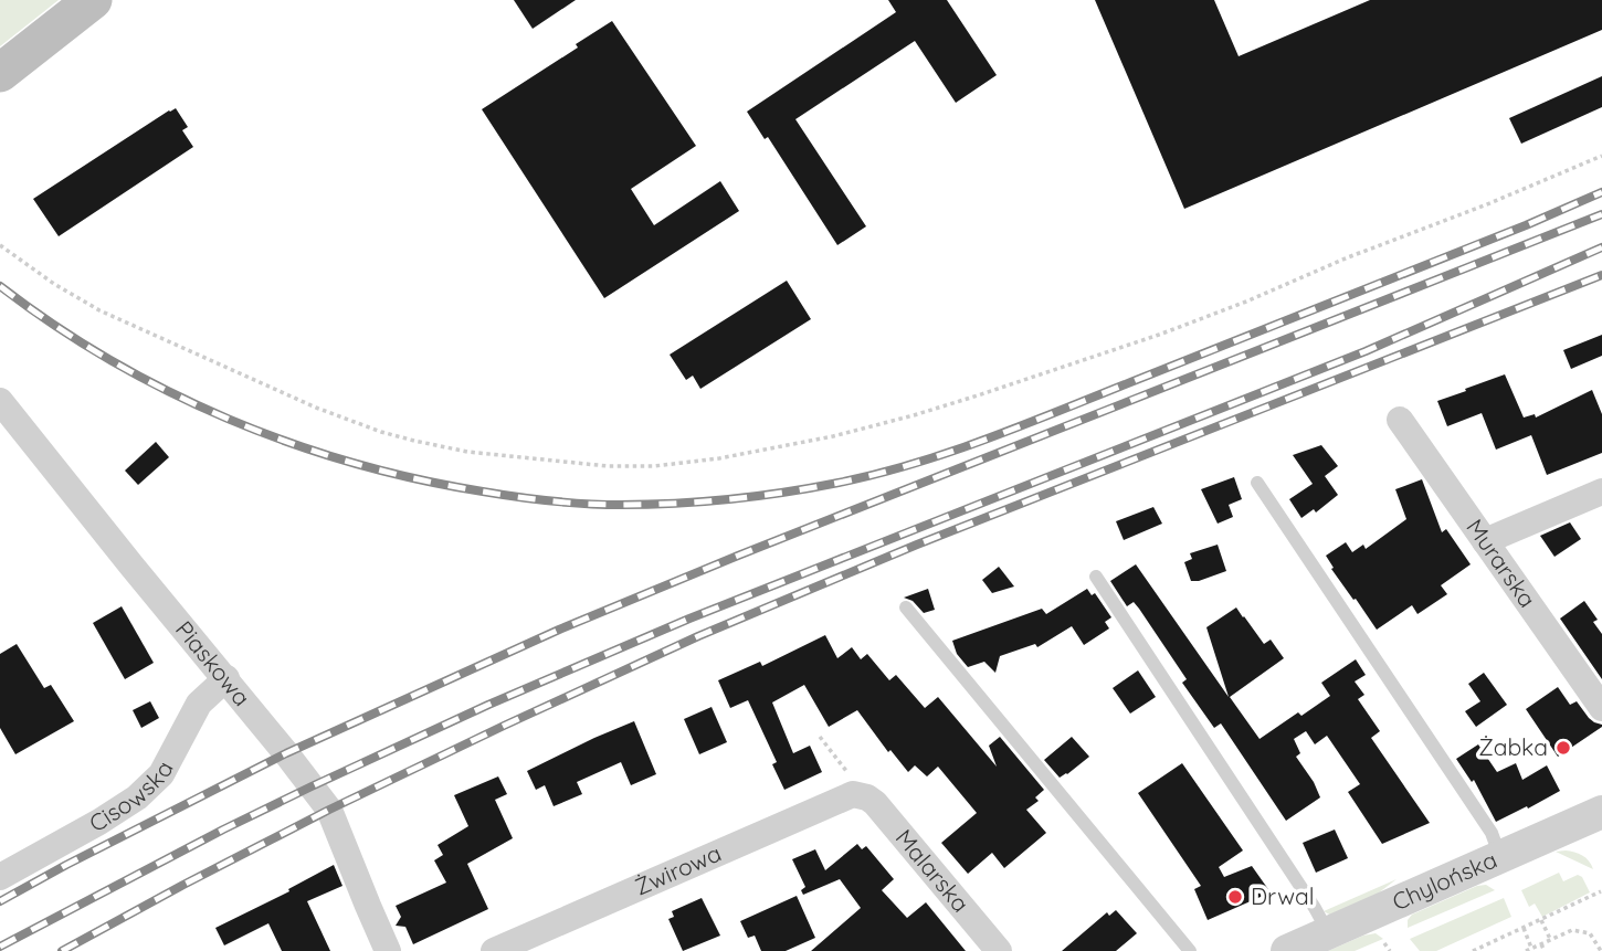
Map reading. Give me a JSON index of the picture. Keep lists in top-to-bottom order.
{
  "streets": {
    "street": [
      "Murarska",
      "Piaskowa",
      "Cisowska",
      "Żwirowa",
      "Malarska",
      "Chylońska"
    ]
  },
  "crossings": [
    ["Piaskowa", "Cisowska"],
    ["Żwirowa", "Malarska"]
  ],
  "places": ["Żabka", "Drwal"]
}
